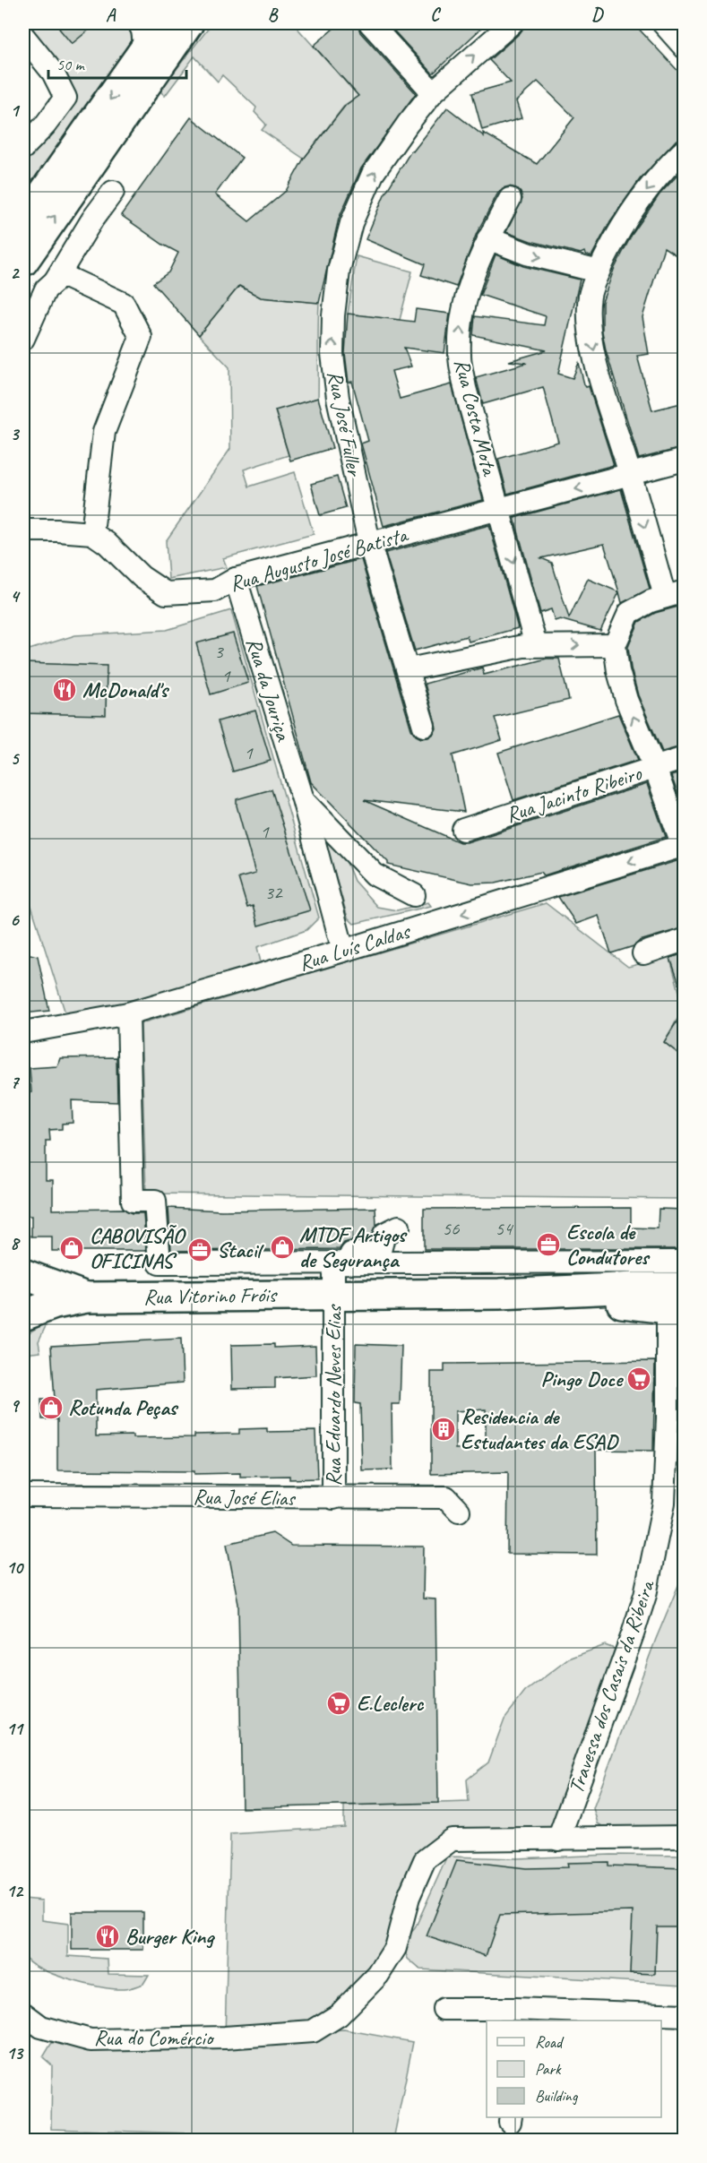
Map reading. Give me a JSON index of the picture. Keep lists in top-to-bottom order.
{
  "streets": {
    "main road": ["Rua Vitorino Fróis"],
    "street": [
      "Rua Costa Mota",
      "Rua José Fuller",
      "Rua Augusto José Batista",
      "Rua da Jouriça",
      "Rua Jacinto Ribeiro",
      "Rua Luís Caldas",
      "Rua Eduardo Neves Elias",
      "Rua José Elias",
      "Travessa dos Casais da Ribeira",
      "Rua do Comércio"
    ]
  },
  "crossings": [
    ["Rua Costa Mota", "Rua Augusto José Batista"],
    ["Rua José Fuller", "Rua Augusto José Batista"],
    ["Rua Augusto José Batista", "Rua da Jouriça"],
    ["Rua da Jouriça", "Rua Luís Caldas"],
    ["Rua Vitorino Fróis", "Rua Eduardo Neves Elias"],
    ["Rua Vitorino Fróis", "Travessa dos Casais da Ribeira"],
    ["Rua Eduardo Neves Elias", "Rua José Elias"],
    ["Travessa dos Casais da Ribeira", "Rua do Comércio"]
  ],
  "one_way": ["Rua José Fuller", "Rua Luís Caldas"],
  "places": {
    "restaurant": ["McDonald's", "Burger King"],
    "office": ["Escola de Condutores", "Stacil"],
    "shop": ["MTDF Artigos de Segurança", "CABOVISÃO OFICINAS", "Rotunda Peças"],
    "supermarket": ["Pingo Doce", "E.Leclerc"],
    "building": ["Residencia de Estudantes da ESAD"]
  },
  "house_numbers": [
    "3",
    "1",
    "1",
    "1",
    "32",
    "56",
    "54"
  ],
  "legend": ["Road", "Park", "Building"],
  "scale_bar": "50 m",
  "grid": {
    "columns": [
      "A",
      "B",
      "C",
      "D"
    ],
    "rows": [
      "1",
      "2",
      "3",
      "4",
      "5",
      "6",
      "7",
      "8",
      "9",
      "10",
      "11",
      "12",
      "13"
    ]
  }
}
